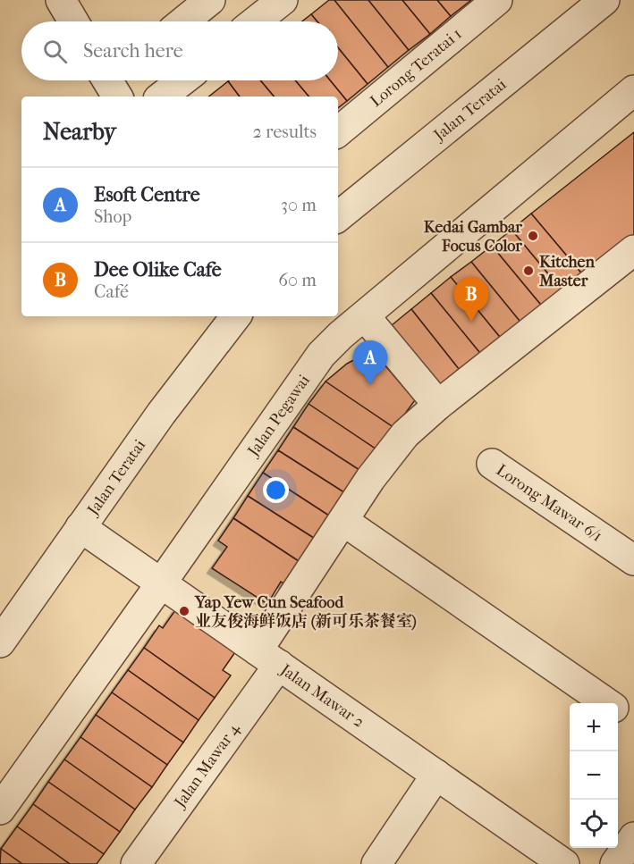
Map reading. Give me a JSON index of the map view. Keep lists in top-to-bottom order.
{
  "streets": {
    "street": [
      "Lorong Teratai 1",
      "Jalan Teratai",
      "Jalan Pegawai",
      "Lorong Mawar 6/1",
      "Jalan Mawar 2",
      "Jalan Mawar 4"
    ]
  },
  "crossings": [
    ["Jalan Teratai", "Jalan Mawar 2"],
    ["Jalan Pegawai", "Jalan Mawar 2"],
    ["Jalan Mawar 2", "Jalan Mawar 4"]
  ],
  "places": ["Kedai Gambar Focus Color", "Kitchen Master", "Yap Yew Cun Seafood 业友俊海鲜饭店 (新可乐茶餐室)"],
  "page": {
    "search": "Search here",
    "heading": ["Nearby", "2 results"],
    "list": [
      {
        "mark": "A",
        "name": "Esoft Centre",
        "note": "Shop",
        "value": "30 m"
      },
      {
        "mark": "B",
        "name": "Dee Olike Cafe",
        "note": "Café",
        "value": "60 m"
      }
    ],
    "pins": ["B", "A"],
    "map_buttons": ["+", "−"]
  }
}
